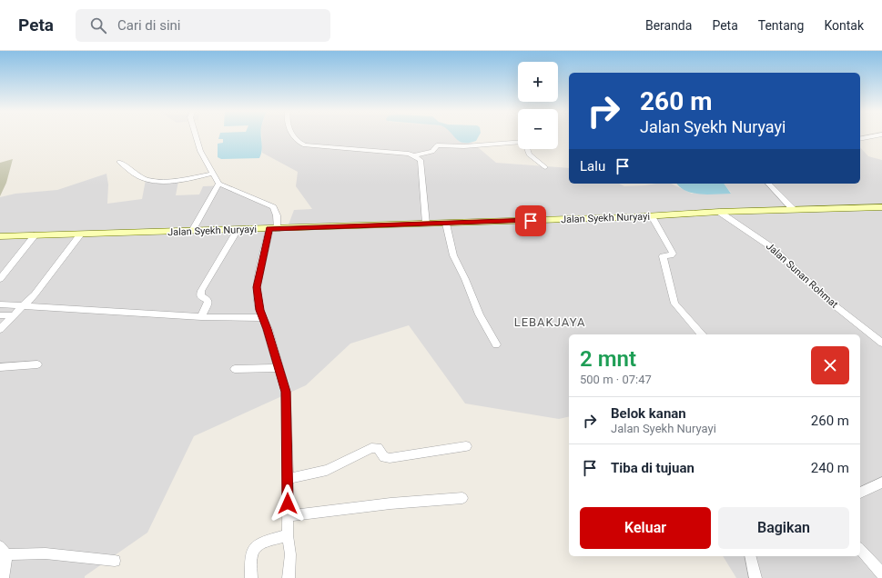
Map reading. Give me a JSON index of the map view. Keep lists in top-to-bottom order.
{
  "streets": {
    "main road": ["Jalan Syekh Nuryayi"],
    "street": ["Jalan Sunan Rohmat"]
  },
  "crossings": [
    ["Jalan Syekh Nuryayi", "Jalan Sunan Rohmat"]
  ],
  "districts": ["LEBAKJAYA"],
  "page": {
    "header": "Peta",
    "search": "Cari di sini",
    "nav": [
      "Beranda",
      "Peta",
      "Tentang",
      "Kontak"
    ],
    "map_buttons": ["+", "−"],
    "turn": ["260 m", "Jalan Syekh Nuryayi"],
    "then": "Lalu",
    "heading": ["2 mnt", "500 m · 07:47"],
    "list": [
      {
        "name": "Belok kanan",
        "note": "Jalan Syekh Nuryayi",
        "value": "260 m"
      },
      {
        "name": "Tiba di tujuan",
        "value": "240 m"
      }
    ],
    "buttons": ["Keluar", "Bagikan"]
  }
}
